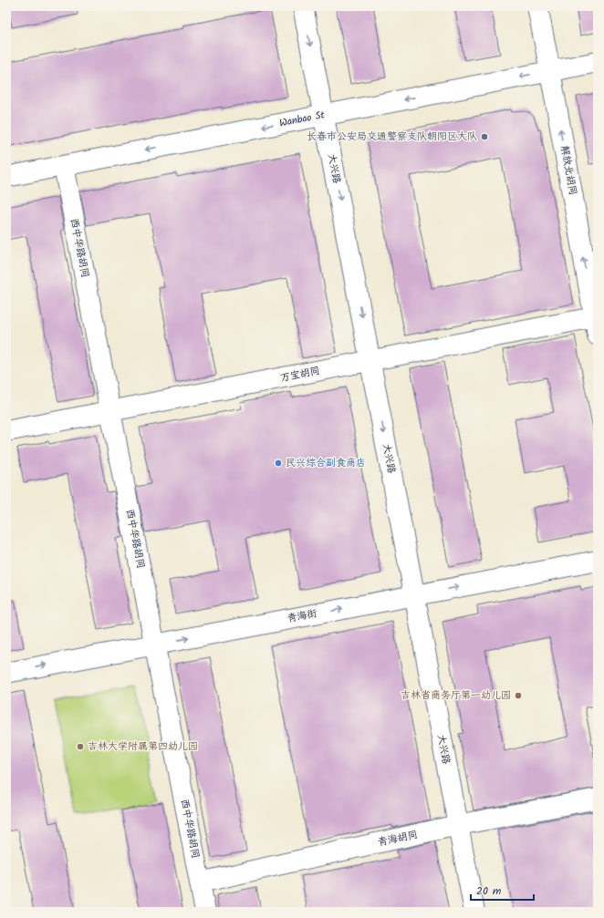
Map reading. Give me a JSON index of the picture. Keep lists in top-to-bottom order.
{
  "streets": {
    "street": [
      "Wanbao St",
      "大兴路",
      "解放北胡同",
      "西中华路胡同",
      "万宝胡同",
      "青海街",
      "青海胡同"
    ]
  },
  "crossings": [
    ["Wanbao St", "大兴路"],
    ["Wanbao St", "解放北胡同"],
    ["Wanbao St", "西中华路胡同"],
    ["大兴路", "万宝胡同"],
    ["大兴路", "青海街"],
    ["大兴路", "青海胡同"],
    ["解放北胡同", "万宝胡同"],
    ["西中华路胡同", "万宝胡同"],
    ["西中华路胡同", "青海街"],
    ["西中华路胡同", "青海胡同"]
  ],
  "one_way": [
    "Wanbao St",
    "大兴路",
    "解放北胡同",
    "青海街"
  ],
  "places": [
    "长春市公安局交通警察支队朝阳区大队",
    "民兴综合副食商店",
    "吉林省商务厅第一幼儿园",
    "吉林大学附属第四幼儿园"
  ],
  "scale_bar": "20 m"
}
